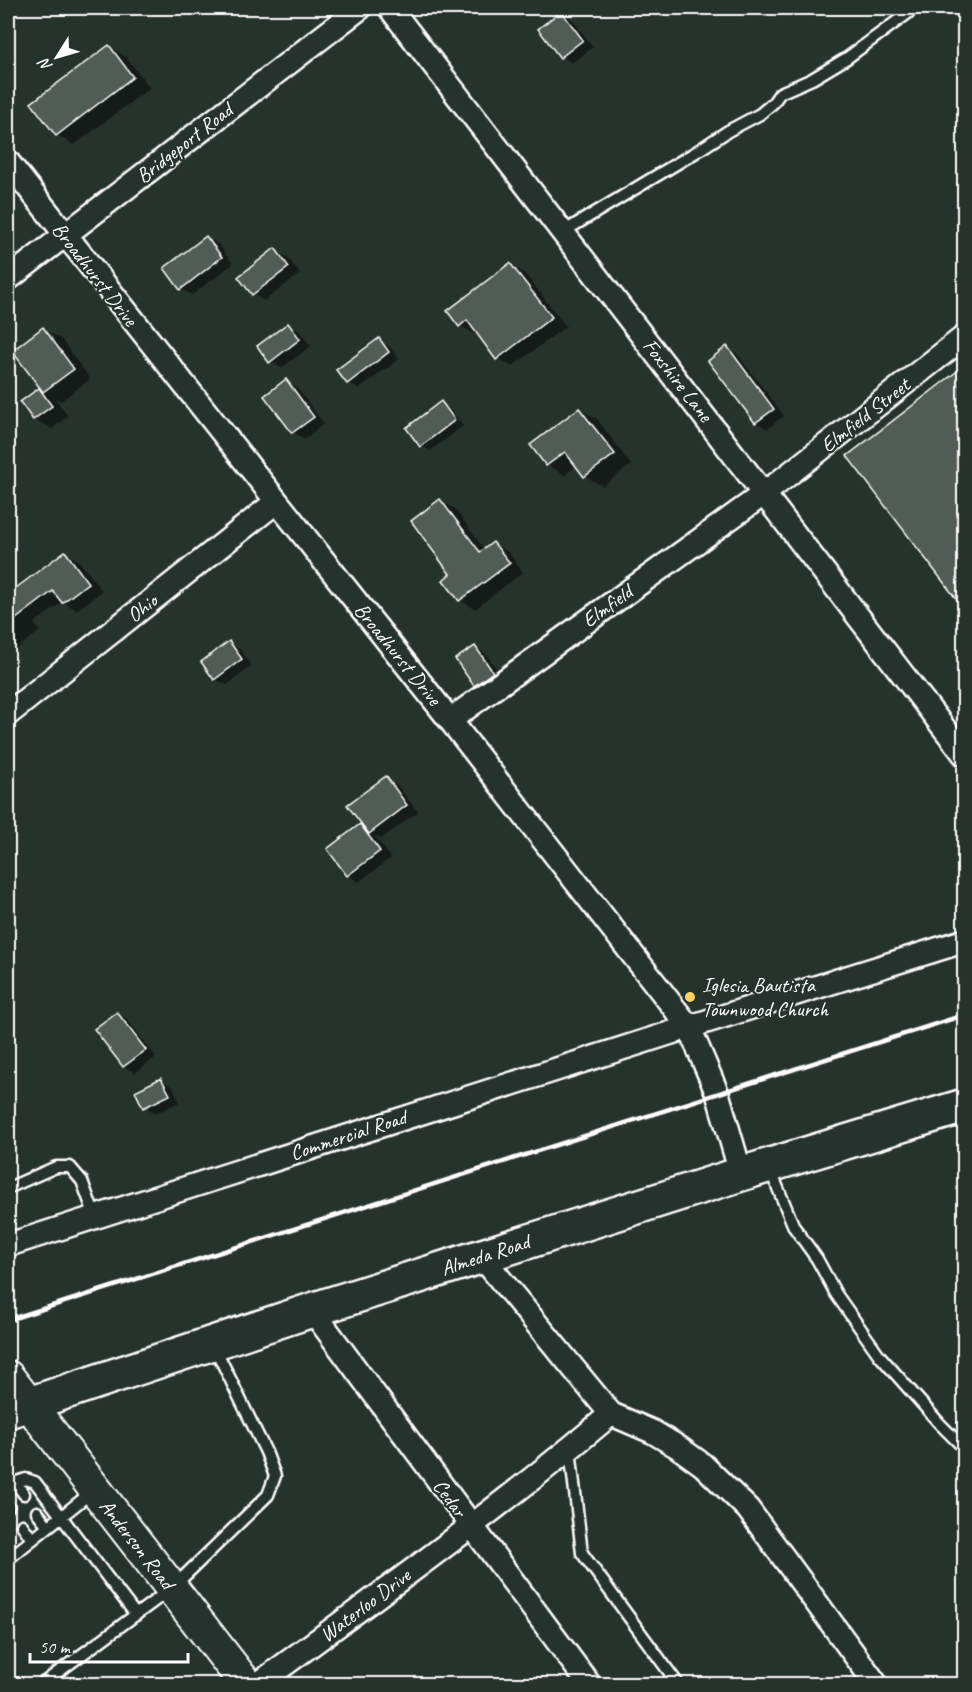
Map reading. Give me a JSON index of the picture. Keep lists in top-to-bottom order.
{
  "streets": {
    "main road": ["Almeda Road"],
    "street": [
      "Bridgeport Road",
      "Broadhurst Drive",
      "Foxshire Lane",
      "Elmfield Street",
      "Elmfield",
      "Ohio",
      "Commercial Road",
      "Cedar",
      "Anderson Road",
      "Waterloo Drive"
    ]
  },
  "crossings": [
    ["Bridgeport Road", "Broadhurst Drive"],
    ["Broadhurst Drive", "Elmfield"],
    ["Broadhurst Drive", "Ohio"],
    ["Broadhurst Drive", "Commercial Road"],
    ["Broadhurst Drive", "Almeda Road"],
    ["Foxshire Lane", "Elmfield Street"],
    ["Foxshire Lane", "Elmfield"],
    ["Elmfield Street", "Elmfield"],
    ["Almeda Road", "Cedar"],
    ["Almeda Road", "Anderson Road"],
    ["Cedar", "Waterloo Drive"]
  ],
  "places": ["Iglesia Bautista Townwood Church"],
  "scale_bar": "50 m",
  "north": "bottom left"
}
